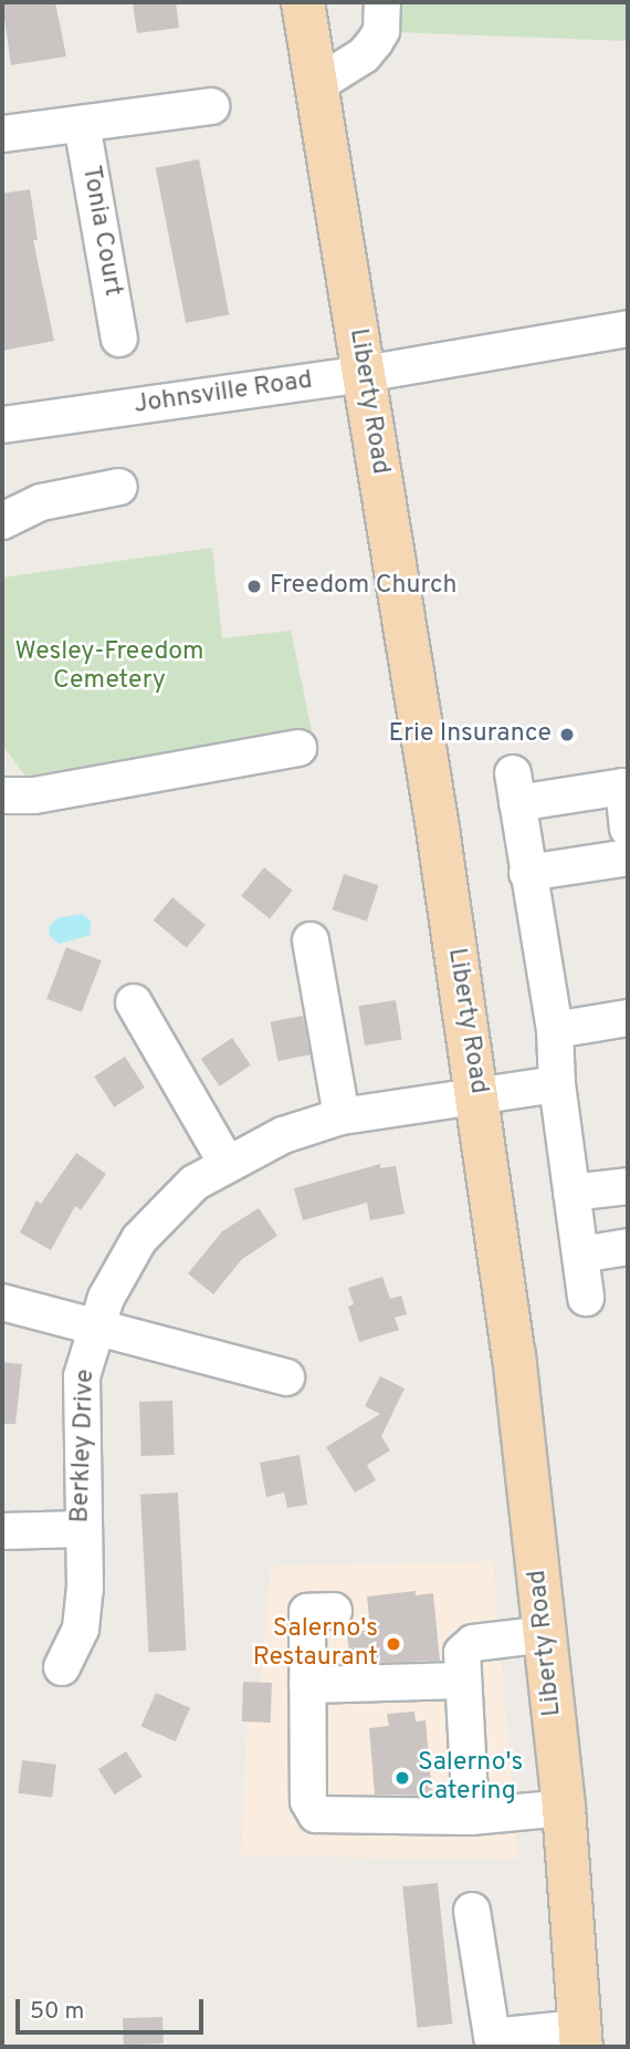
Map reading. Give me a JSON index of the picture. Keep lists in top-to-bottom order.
{
  "streets": {
    "main road": ["Liberty Road"],
    "street": ["Tonia Court", "Johnsville Road", "Berkley Drive"]
  },
  "crossings": [
    ["Johnsville Road", "Liberty Road"],
    ["Liberty Road", "Berkley Drive"]
  ],
  "parks": ["Wesley-Freedom Cemetery"],
  "places": [
    "Freedom Church",
    "Erie Insurance",
    "Salerno's Restaurant",
    "Salerno's Catering"
  ],
  "scale_bar": "50 m"
}
